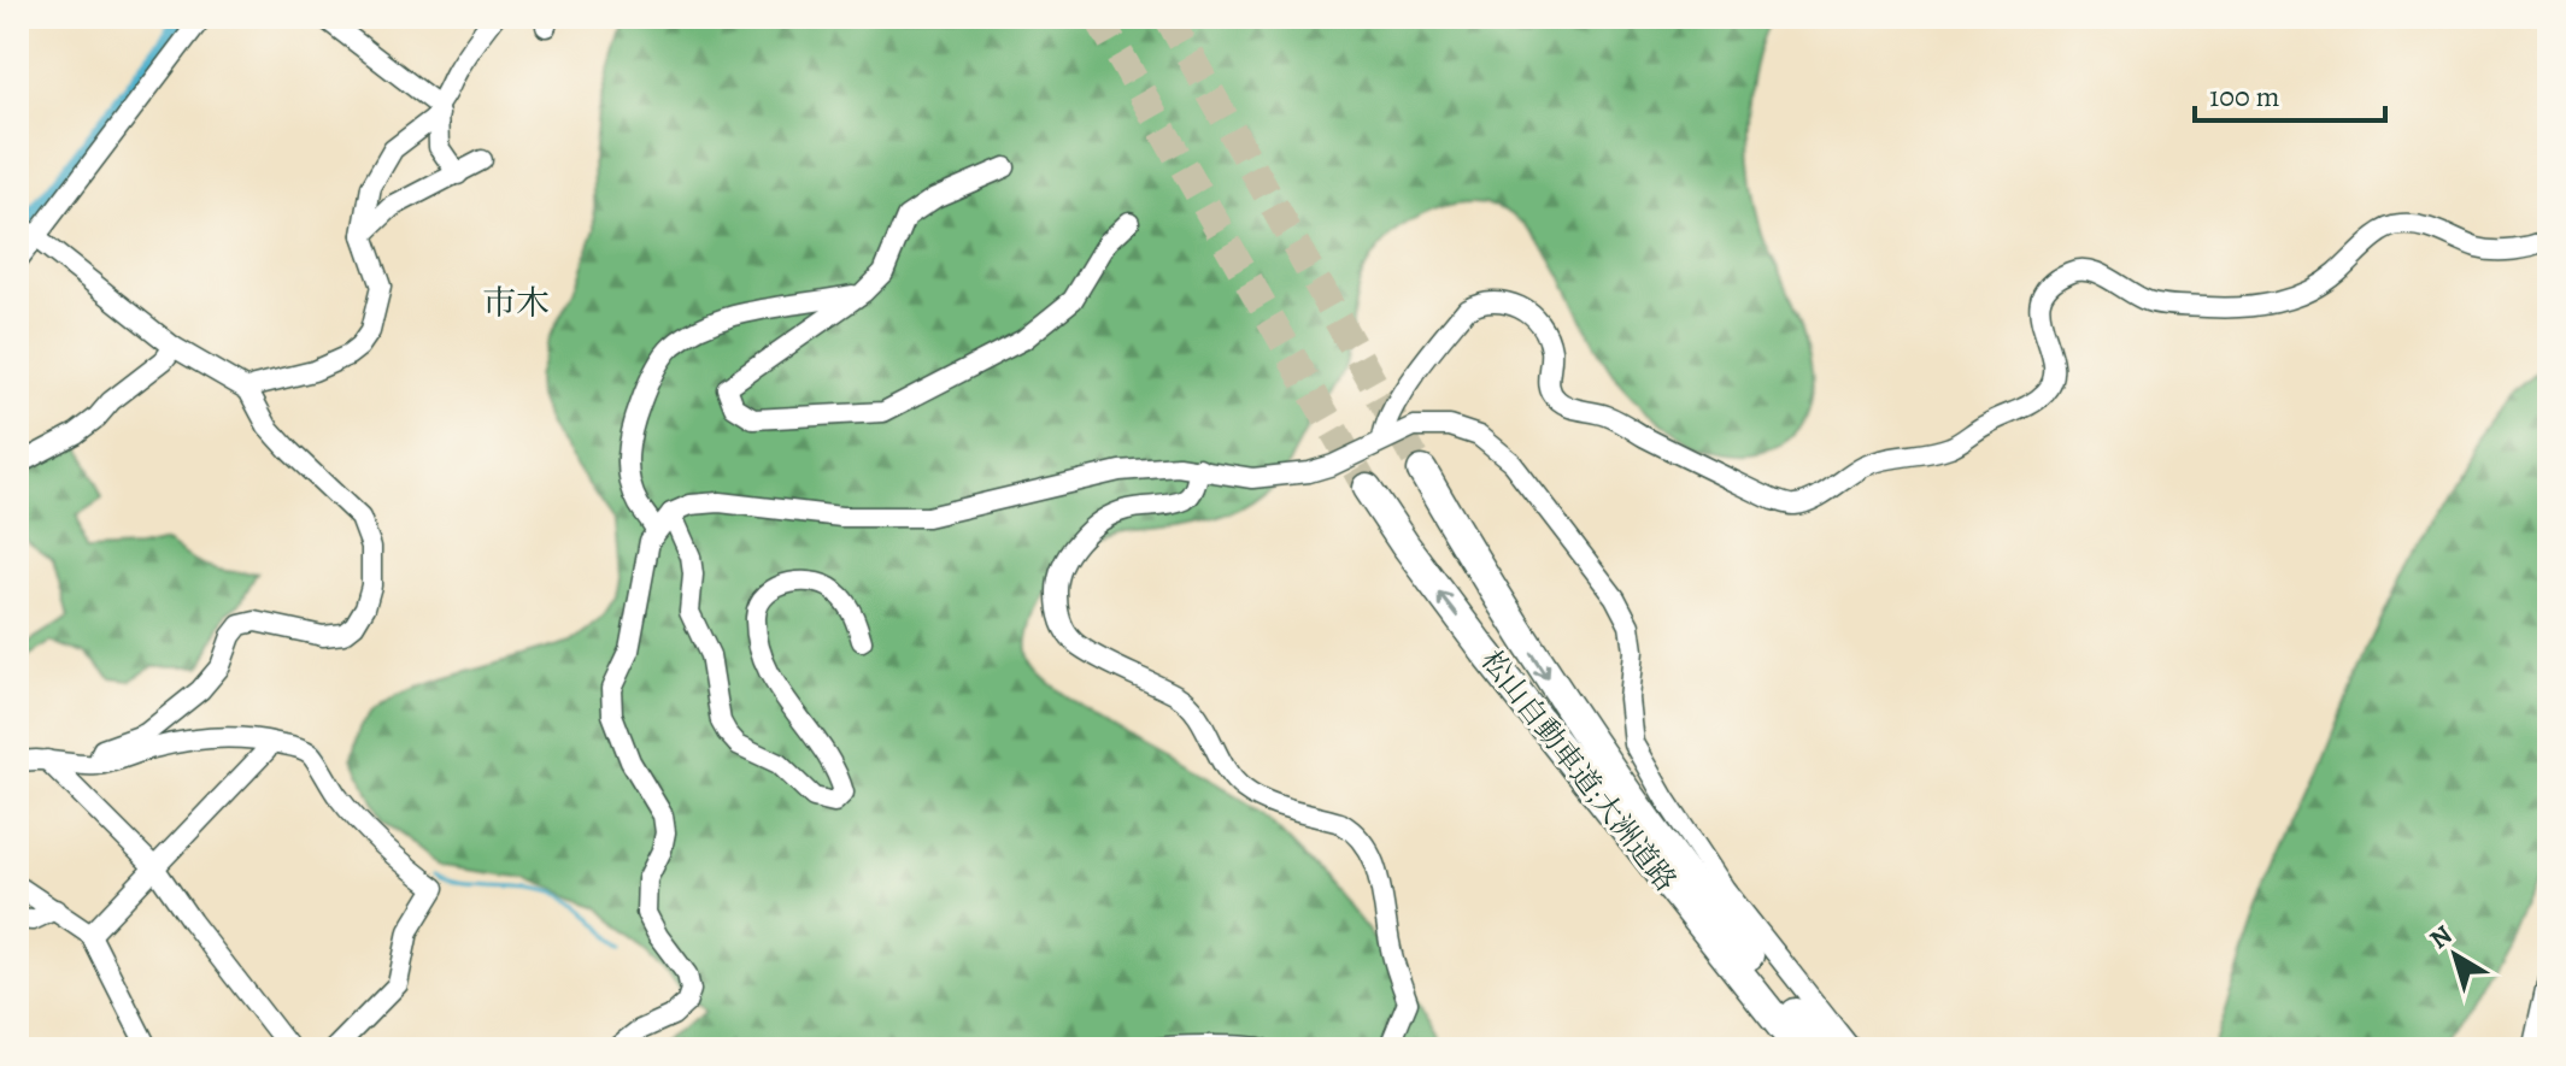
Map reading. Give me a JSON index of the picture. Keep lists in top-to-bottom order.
{
  "streets": {
    "highway": ["松山自動車道;大洲道路"]
  },
  "districts": ["市木"],
  "scale_bar": "100 m",
  "north": "top left"
}
